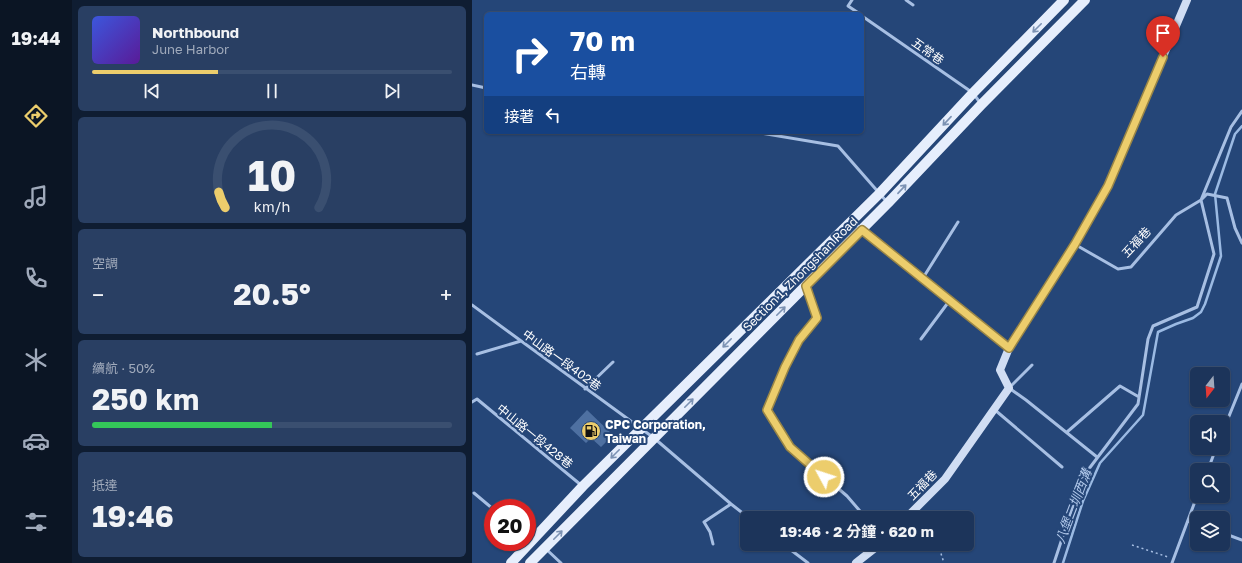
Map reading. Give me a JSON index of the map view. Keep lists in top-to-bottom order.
{
  "streets": {
    "main road": ["Section 1, Zhongshan Road"],
    "street": ["五福巷"],
    "lane": ["五常巷", "中山路一段402巷", "中山路一段428巷"]
  },
  "crossings": [
    ["五常巷", "Section 1, Zhongshan Road"],
    ["Section 1, Zhongshan Road", "中山路一段402巷"],
    ["Section 1, Zhongshan Road", "中山路一段428巷"]
  ],
  "water": ["八堡二圳西溝"],
  "places": {
    "fuel station": ["CPC Corporation, Taiwan"]
  },
  "north": "bottom",
  "page": {
    "tabs": "19:44",
    "turn": ["70 m", "右轉"],
    "song": ["Northbound", "June Harbor"],
    "then": "接著",
    "tile": [
      "空調",
      ["續航 · 50%", "250 km"],
      ["抵達", "19:46"]
    ],
    "heat": ["−", "20.5°", "+"],
    "limit": "20",
    "trip": "19:46 · 2 分鐘 · 620 m",
    "gauge": ["10", "km/h"]
  }
}
